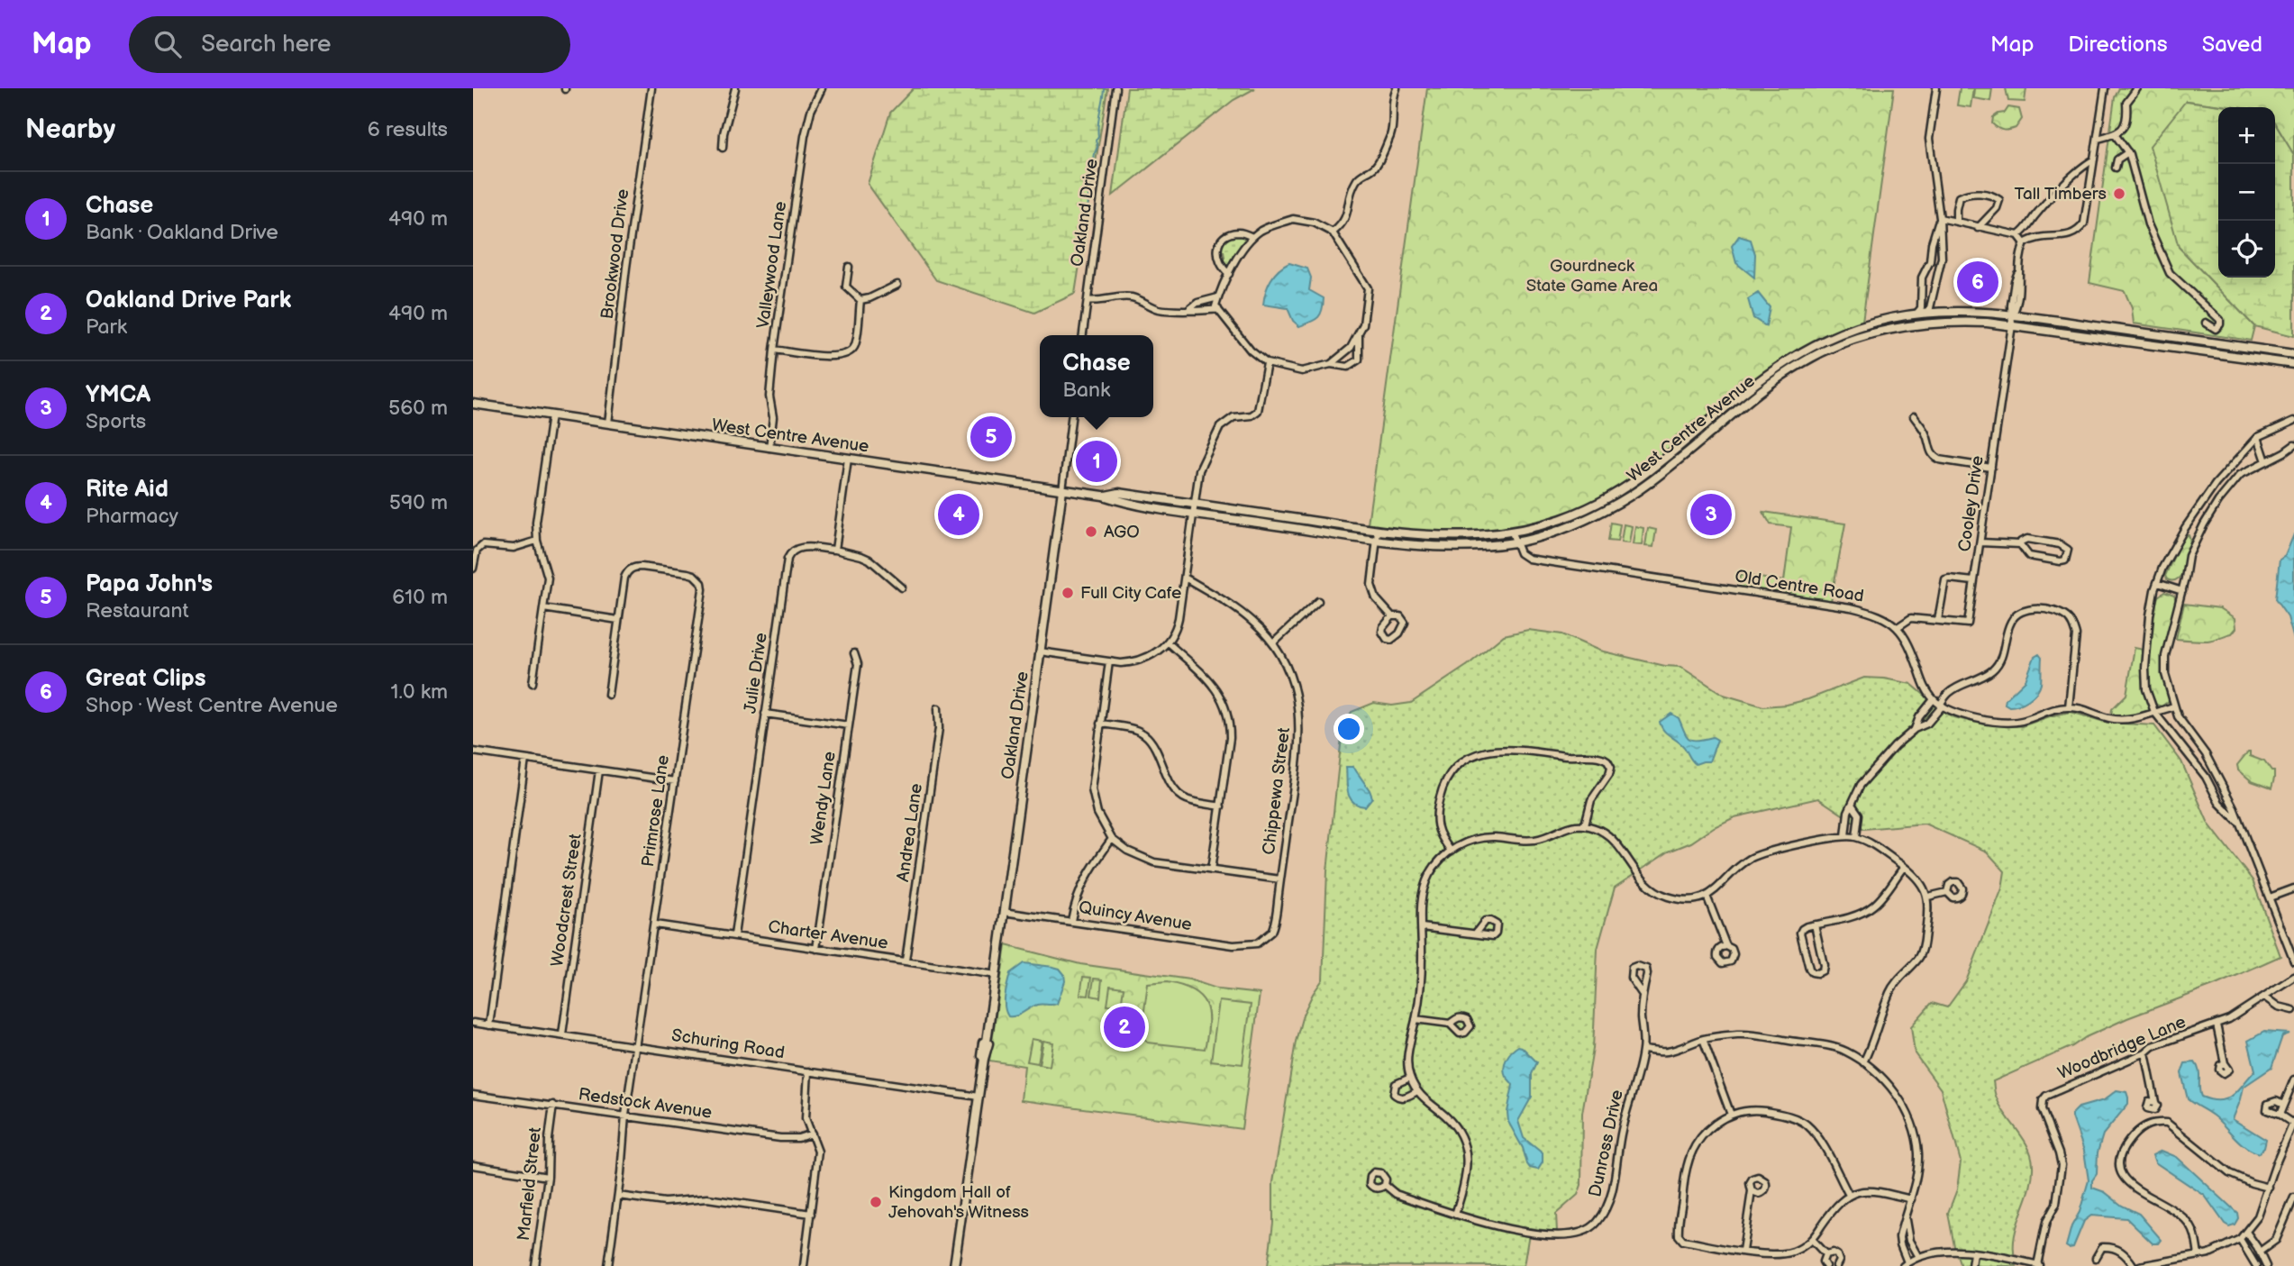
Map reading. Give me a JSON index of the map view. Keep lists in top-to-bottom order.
{
  "streets": {
    "main road": ["Oakland Drive", "West Centre Avenue"],
    "street": [
      "Brookwood Drive",
      "Valleywood Lane",
      "Cooley Drive",
      "Old Centre Road",
      "Julie Drive",
      "Chippewa Street",
      "Wendy Lane",
      "Primrose Lane",
      "Andrea Lane",
      "Woodcrest Street",
      "Quincy Avenue",
      "Charter Avenue",
      "Schuring Road",
      "Woodbridge Lane",
      "Redstock Avenue",
      "Dunross Drive",
      "Marfield Street"
    ]
  },
  "crossings": [
    ["Oakland Drive", "West Centre Avenue"],
    ["Oakland Drive", "Quincy Avenue"],
    ["Oakland Drive", "Charter Avenue"],
    ["Oakland Drive", "Schuring Road"],
    ["Brookwood Drive", "West Centre Avenue"],
    ["Valleywood Lane", "West Centre Avenue"],
    ["West Centre Avenue", "Cooley Drive"],
    ["West Centre Avenue", "Old Centre Road"],
    ["Cooley Drive", "Old Centre Road"],
    ["Julie Drive", "Charter Avenue"],
    ["Chippewa Street", "Quincy Avenue"],
    ["Wendy Lane", "Charter Avenue"],
    ["Primrose Lane", "Charter Avenue"],
    ["Primrose Lane", "Schuring Road"],
    ["Primrose Lane", "Redstock Avenue"],
    ["Andrea Lane", "Charter Avenue"],
    ["Woodcrest Street", "Schuring Road"],
    ["Redstock Avenue", "Marfield Street"]
  ],
  "parks": ["Gourdneck State Game Area"],
  "places": [
    "Tall Timbers",
    "AGO",
    "Full City Cafe",
    "Kingdom Hall of Jehovah's Witness"
  ],
  "page": {
    "header": "Map",
    "search": "Search here",
    "nav": ["Map", "Directions", "Saved"],
    "heading": ["Nearby", "6 results"],
    "map_buttons": ["+", "−"],
    "list": [
      {
        "mark": "1",
        "name": "Chase",
        "note": "Bank · Oakland Drive",
        "value": "490 m"
      },
      {
        "mark": "2",
        "name": "Oakland Drive Park",
        "note": "Park",
        "value": "490 m"
      },
      {
        "mark": "3",
        "name": "YMCA",
        "note": "Sports",
        "value": "560 m"
      },
      {
        "mark": "4",
        "name": "Rite Aid",
        "note": "Pharmacy",
        "value": "590 m"
      },
      {
        "mark": "5",
        "name": "Papa John's",
        "note": "Restaurant",
        "value": "610 m"
      },
      {
        "mark": "6",
        "name": "Great Clips",
        "note": "Shop · West Centre Avenue",
        "value": "1.0 km"
      }
    ],
    "pins": [
      "6",
      "5",
      "1",
      "3",
      "4",
      "2"
    ],
    "popup": ["Chase", "Bank"]
  }
}
